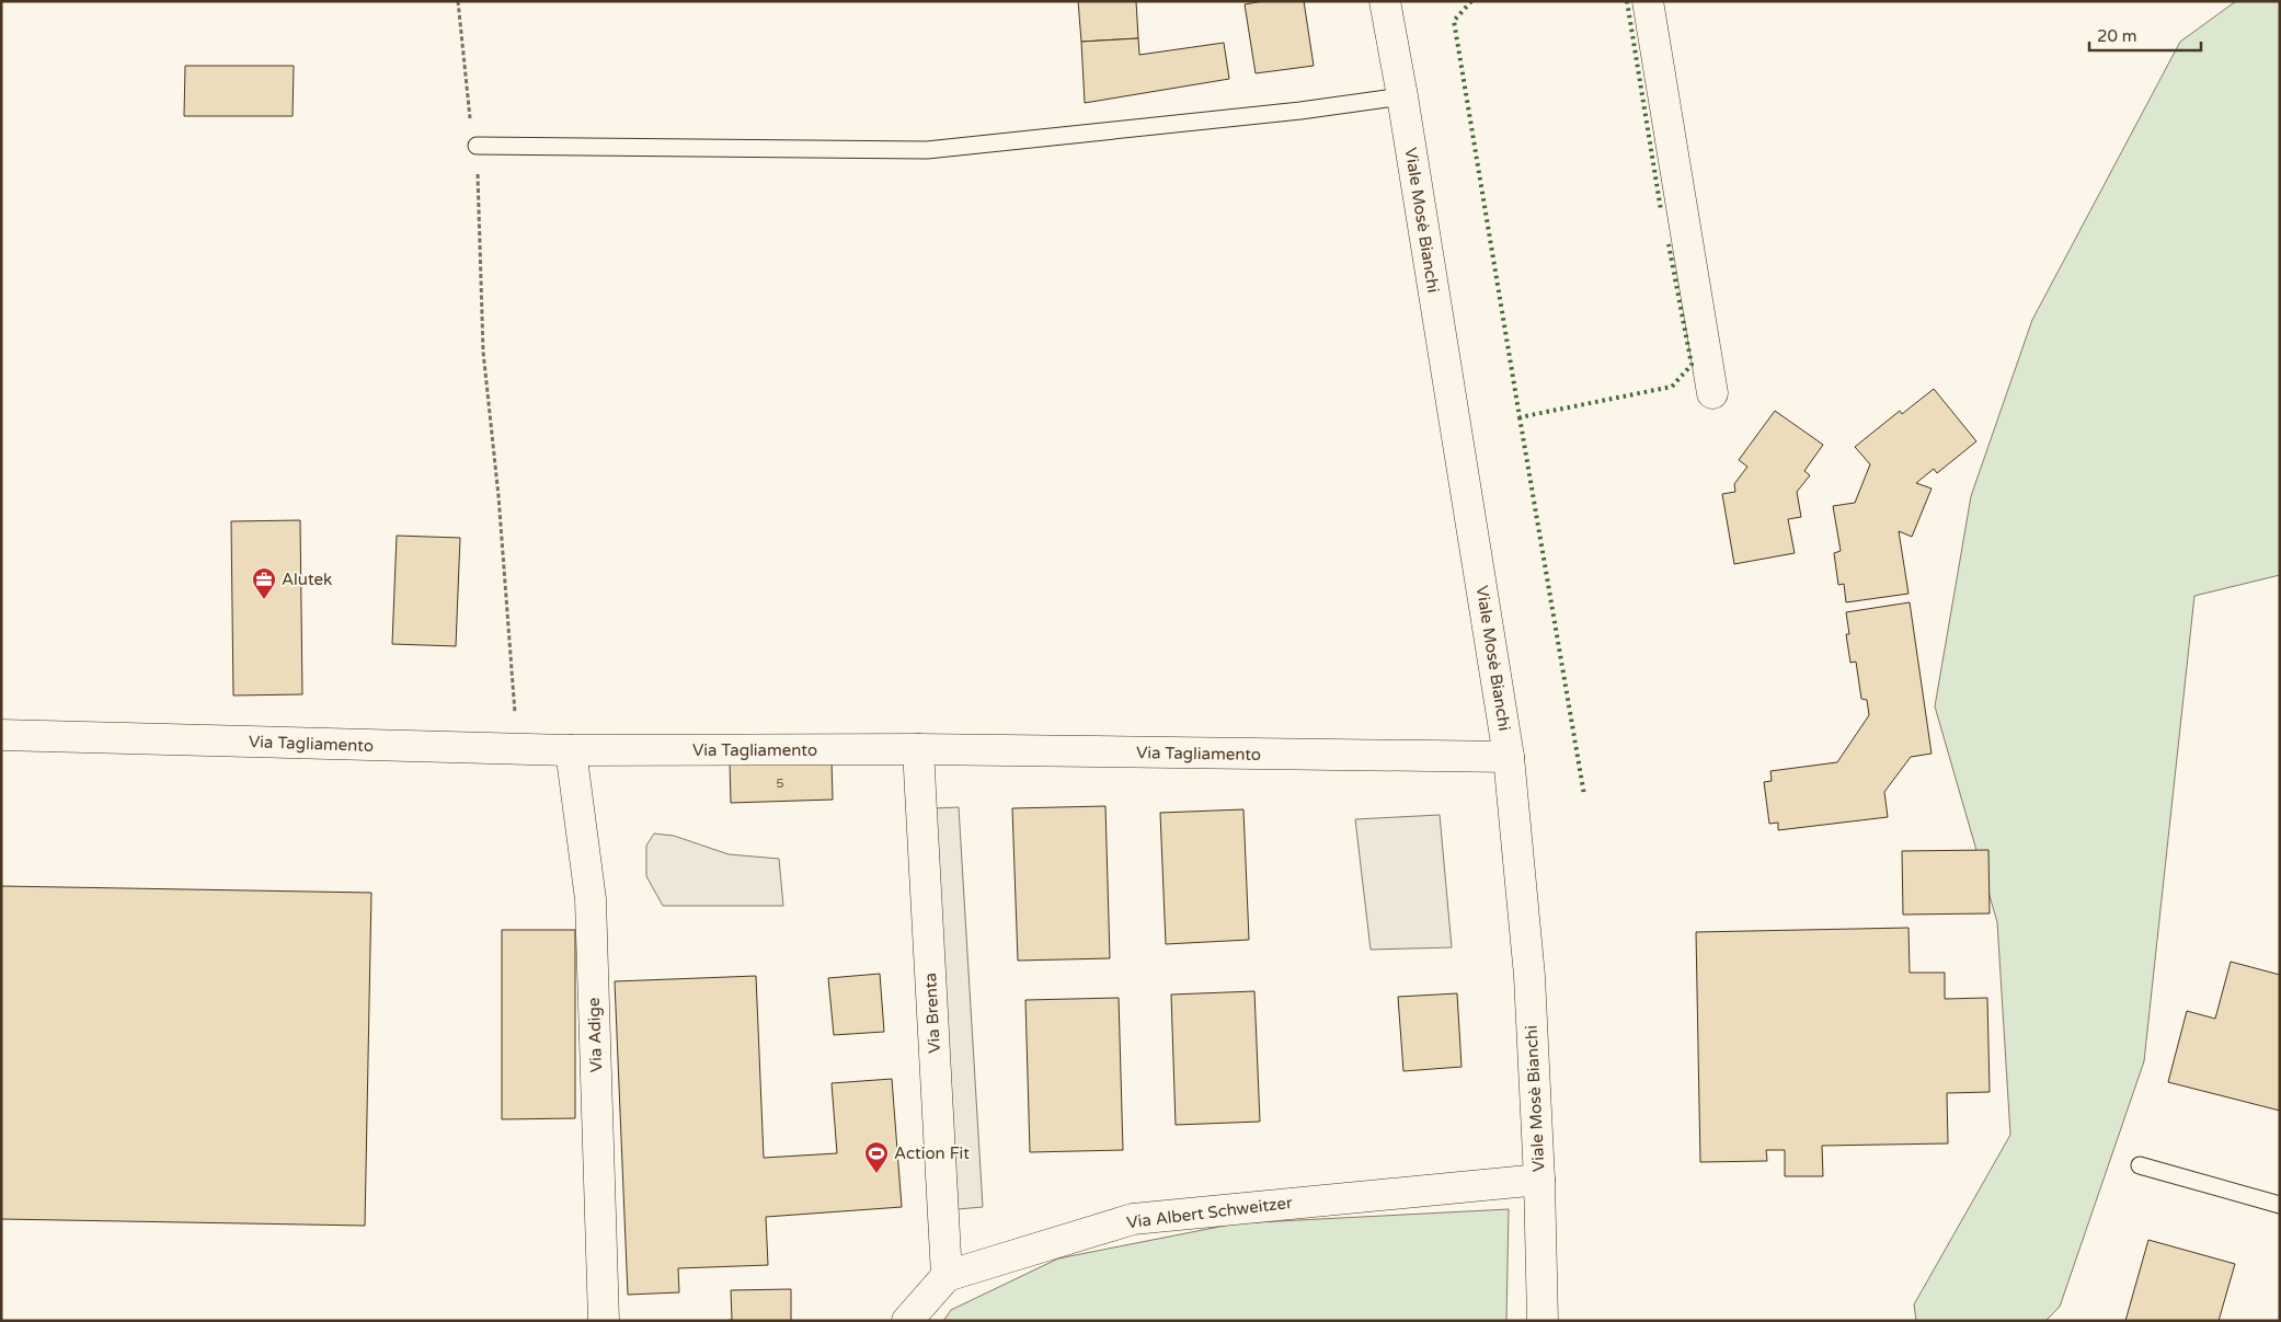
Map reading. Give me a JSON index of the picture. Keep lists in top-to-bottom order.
{
  "streets": {
    "street": [
      "Viale Mosè Bianchi",
      "Via Tagliamento",
      "Via Brenta",
      "Via Adige",
      "Via Albert Schweitzer"
    ]
  },
  "crossings": [
    ["Viale Mosè Bianchi", "Via Tagliamento"],
    ["Viale Mosè Bianchi", "Via Albert Schweitzer"],
    ["Via Tagliamento", "Via Brenta"],
    ["Via Tagliamento", "Via Adige"],
    ["Via Brenta", "Via Albert Schweitzer"]
  ],
  "places": {
    "office": ["Alutek"],
    "sports": ["Action Fit"]
  },
  "house_numbers": ["5"],
  "scale_bar": "20 m"
}
